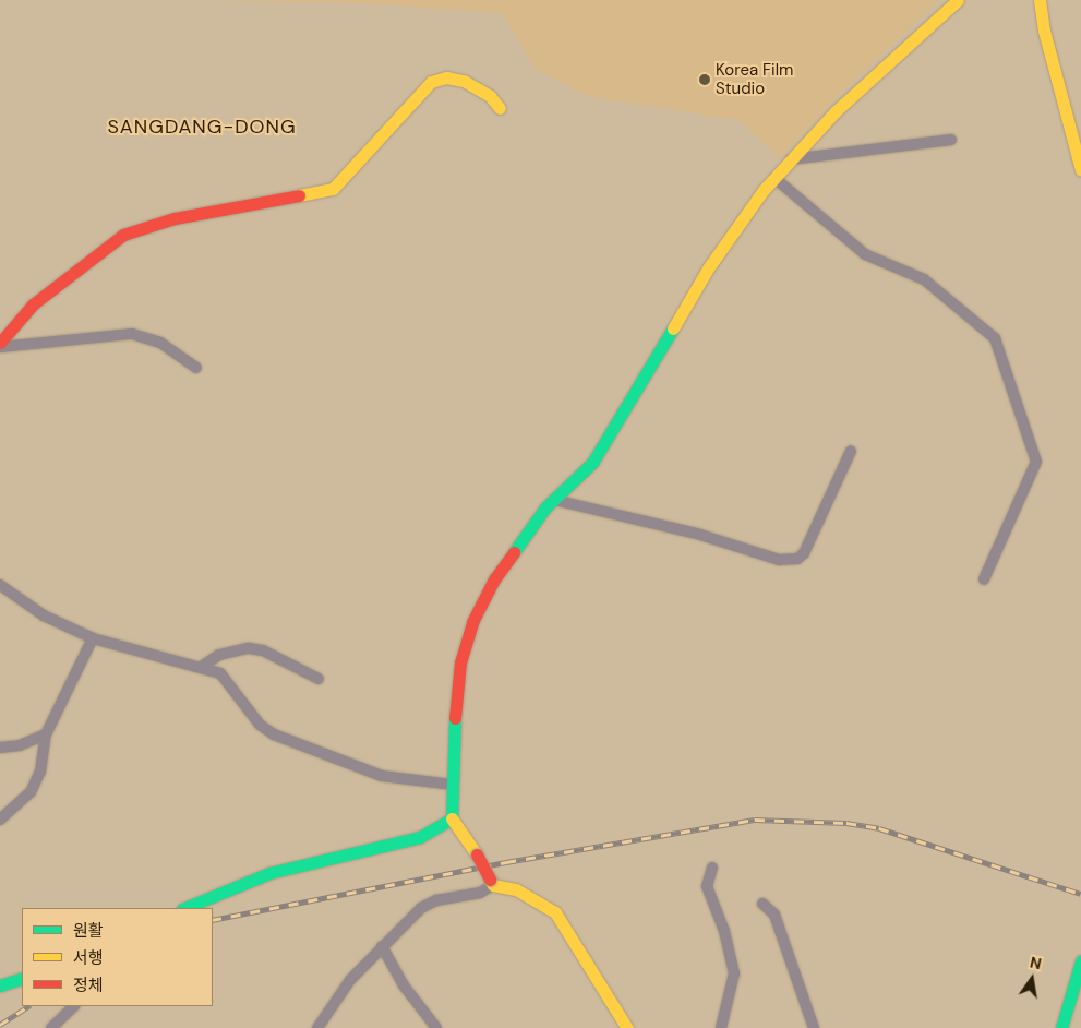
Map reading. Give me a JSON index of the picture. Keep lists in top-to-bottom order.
{
  "districts": ["SANGDANG-DONG"],
  "places": ["Korea Film Studio"],
  "legend": ["원활", "서행", "정체"],
  "north": "top"
}
